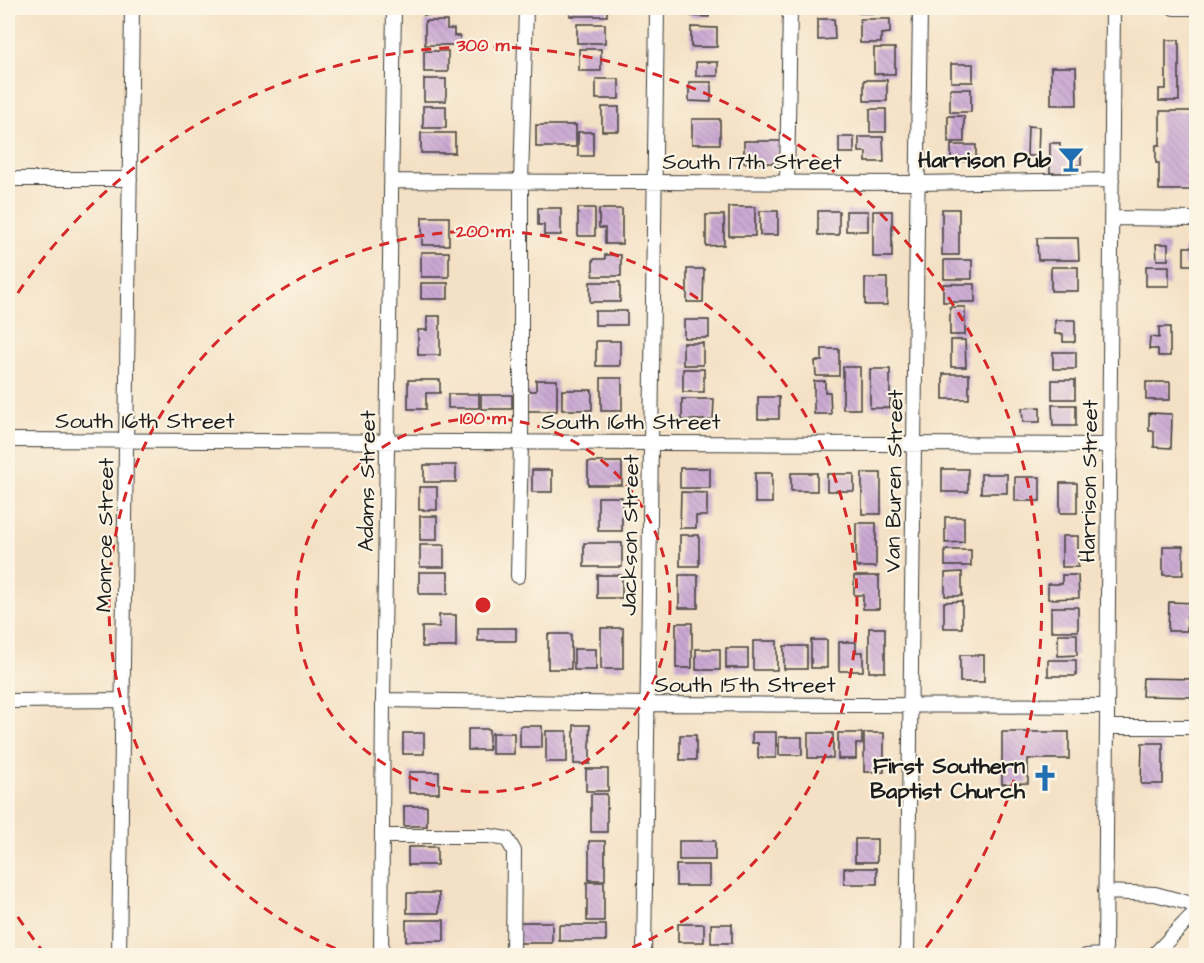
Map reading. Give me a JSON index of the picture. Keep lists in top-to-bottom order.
{
  "streets": {
    "street": [
      "South 17th Street",
      "South 16th Street",
      "Adams Street",
      "Van Buren Street",
      "Harrison Street",
      "Monroe Street",
      "Jackson Street",
      "South 15th Street"
    ]
  },
  "crossings": [
    ["South 17th Street", "Adams Street"],
    ["South 17th Street", "Van Buren Street"],
    ["South 17th Street", "Harrison Street"],
    ["South 17th Street", "Jackson Street"],
    ["South 16th Street", "Adams Street"],
    ["South 16th Street", "Van Buren Street"],
    ["South 16th Street", "Harrison Street"],
    ["South 16th Street", "Monroe Street"],
    ["South 16th Street", "Jackson Street"],
    ["Adams Street", "South 15th Street"],
    ["Van Buren Street", "South 15th Street"],
    ["Harrison Street", "South 15th Street"],
    ["Jackson Street", "South 15th Street"]
  ],
  "places": {
    "bar": ["Harrison Pub"],
    "church": ["First Southern Baptist Church"]
  },
  "rings": ["300 m", "200 m", "100 m"]
}
